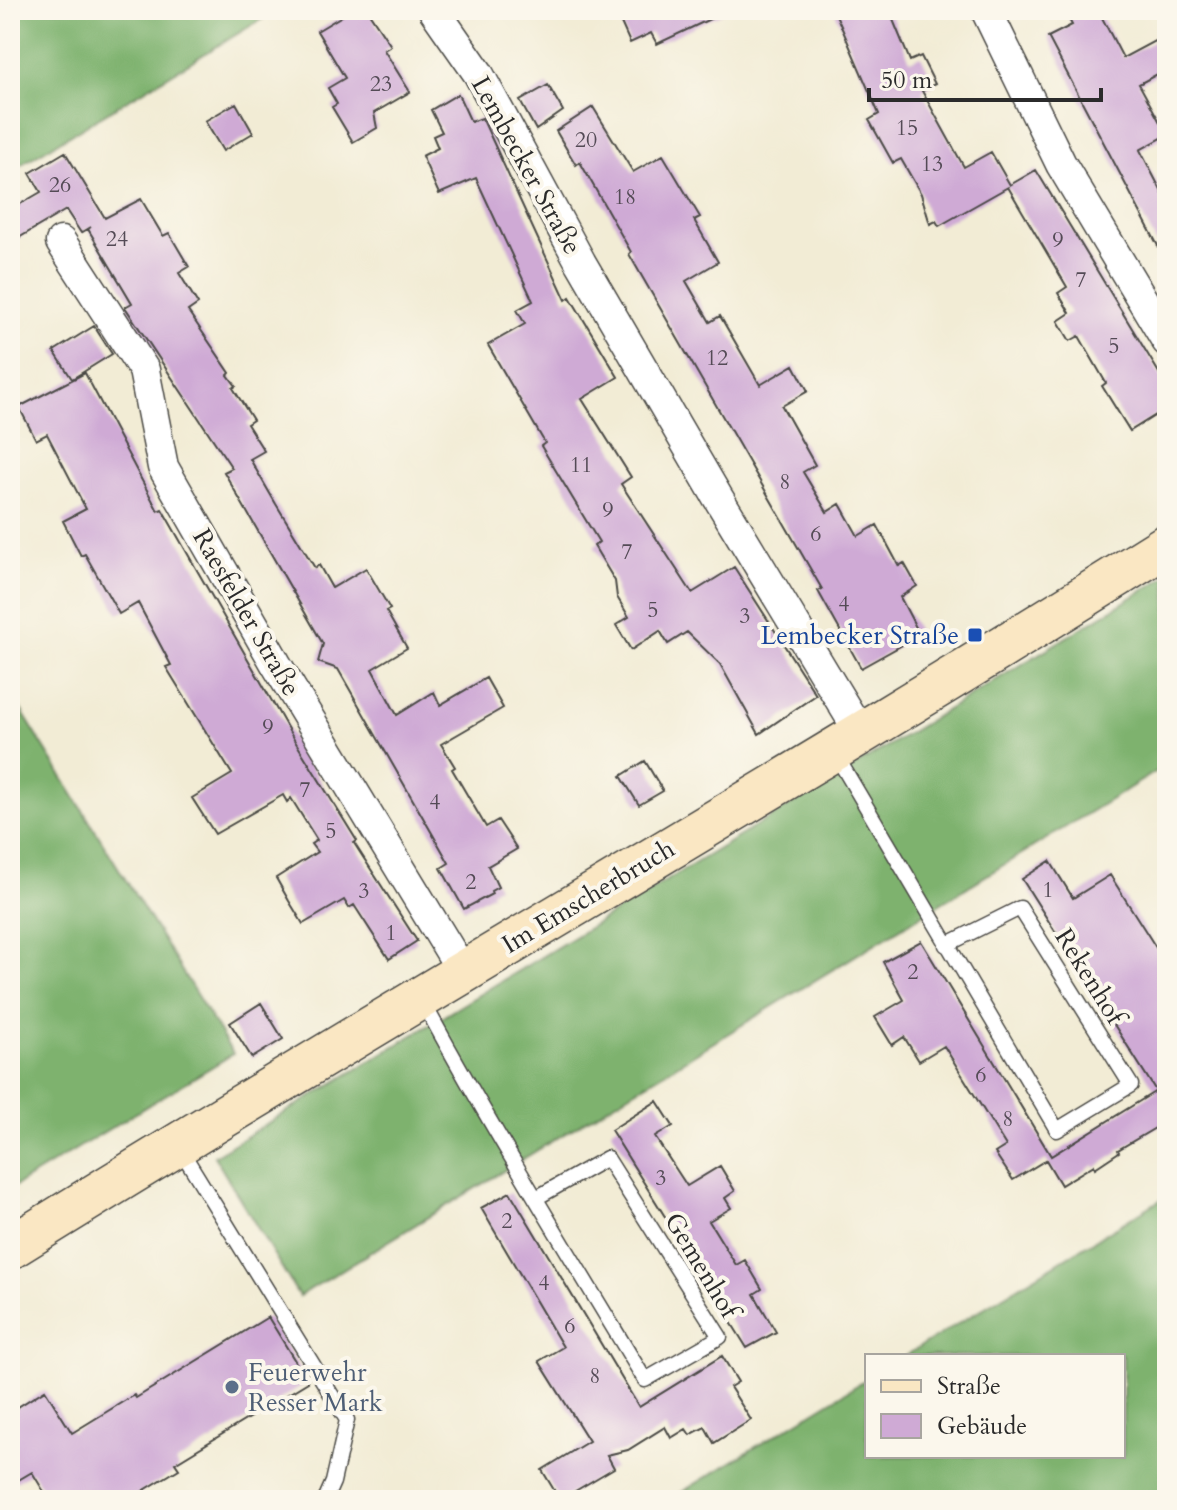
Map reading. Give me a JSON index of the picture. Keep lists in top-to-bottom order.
{
  "streets": {
    "street": ["Lembecker Straße", "Raesfelder Straße", "Im Emscherbruch"],
    "lane": ["Rekenhof", "Gemenhof"]
  },
  "crossings": [
    ["Lembecker Straße", "Im Emscherbruch"],
    ["Lembecker Straße", "Rekenhof"],
    ["Raesfelder Straße", "Im Emscherbruch"],
    ["Im Emscherbruch", "Rekenhof"],
    ["Im Emscherbruch", "Gemenhof"]
  ],
  "places": {
    "transit": ["Lembecker Straße"],
    "other": ["Feuerwehr Resser Mark"]
  },
  "house_numbers": [
    "23",
    "15",
    "20",
    "13",
    "26",
    "18",
    "24",
    "9",
    "7",
    "5",
    "12",
    "11",
    "8",
    "9",
    "6",
    "7",
    "4",
    "5",
    "3",
    "9",
    "7",
    "4",
    "5",
    "2",
    "1",
    "3",
    "1",
    "2",
    "6",
    "8",
    "3",
    "2",
    "4",
    "6",
    "8"
  ],
  "legend": ["Straße", "Gebäude"],
  "scale_bar": "50 m"
}
